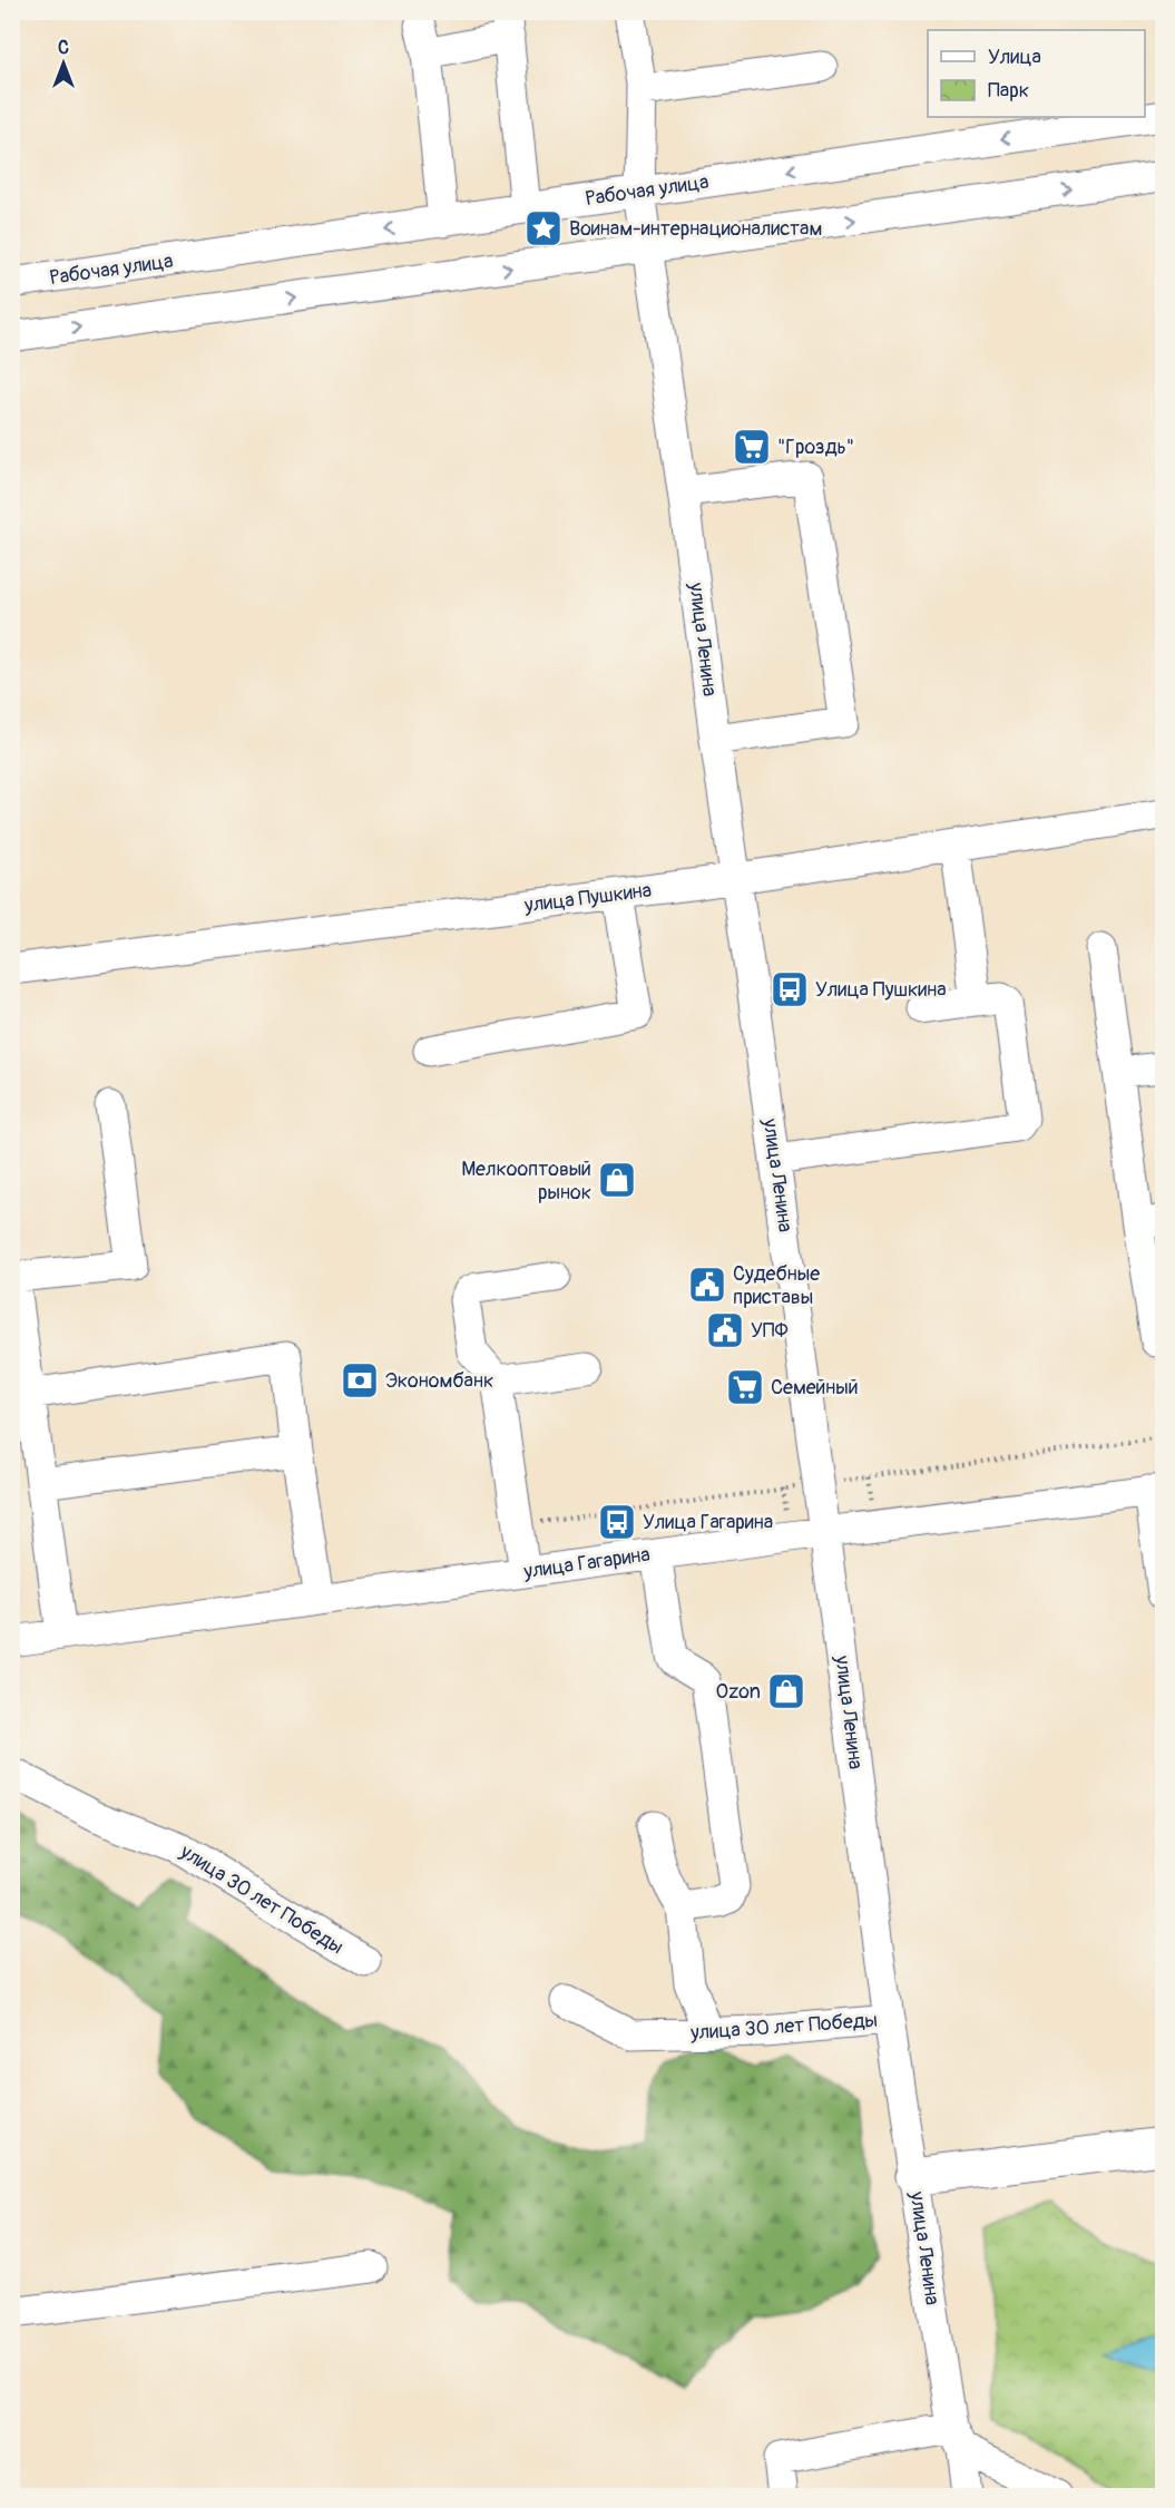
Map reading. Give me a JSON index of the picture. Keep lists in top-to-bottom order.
{
  "streets": {
    "street": [
      "Рабочая улица",
      "улица Ленина",
      "улица Пушкина",
      "улица Гагарина",
      "улица 30 лет Победы"
    ]
  },
  "crossings": [
    ["Рабочая улица", "улица Ленина"],
    ["улица Ленина", "улица Пушкина"],
    ["улица Ленина", "улица Гагарина"],
    ["улица Ленина", "улица 30 лет Победы"]
  ],
  "places": {
    "place": ["Воинам-интернационалистам"],
    "supermarket": ["\"Гроздь\"", "Семейный"],
    "bus stop": ["Улица Пушкина", "Улица Гагарина"],
    "shop": ["Мелкооптовый рынок", "Ozon"],
    "public building": ["Судебные приставы", "УПФ"],
    "bank": ["Экономбанк"]
  },
  "legend": ["Улица", "Парк"],
  "north": "top"
}
